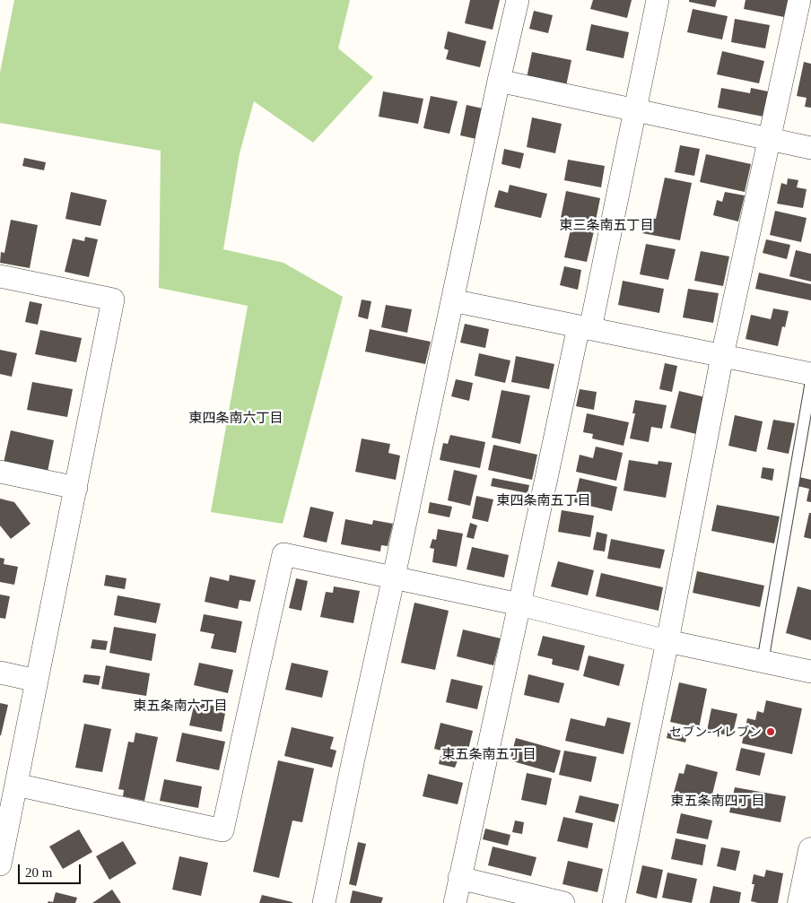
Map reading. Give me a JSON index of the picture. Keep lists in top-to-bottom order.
{
  "districts": [
    "東三条南五丁目",
    "東四条南六丁目",
    "東四条南五丁目",
    "東五条南六丁目",
    "東五条南五丁目",
    "東五条南四丁目"
  ],
  "places": ["セブン-イレブン"],
  "scale_bar": "20 m"
}
